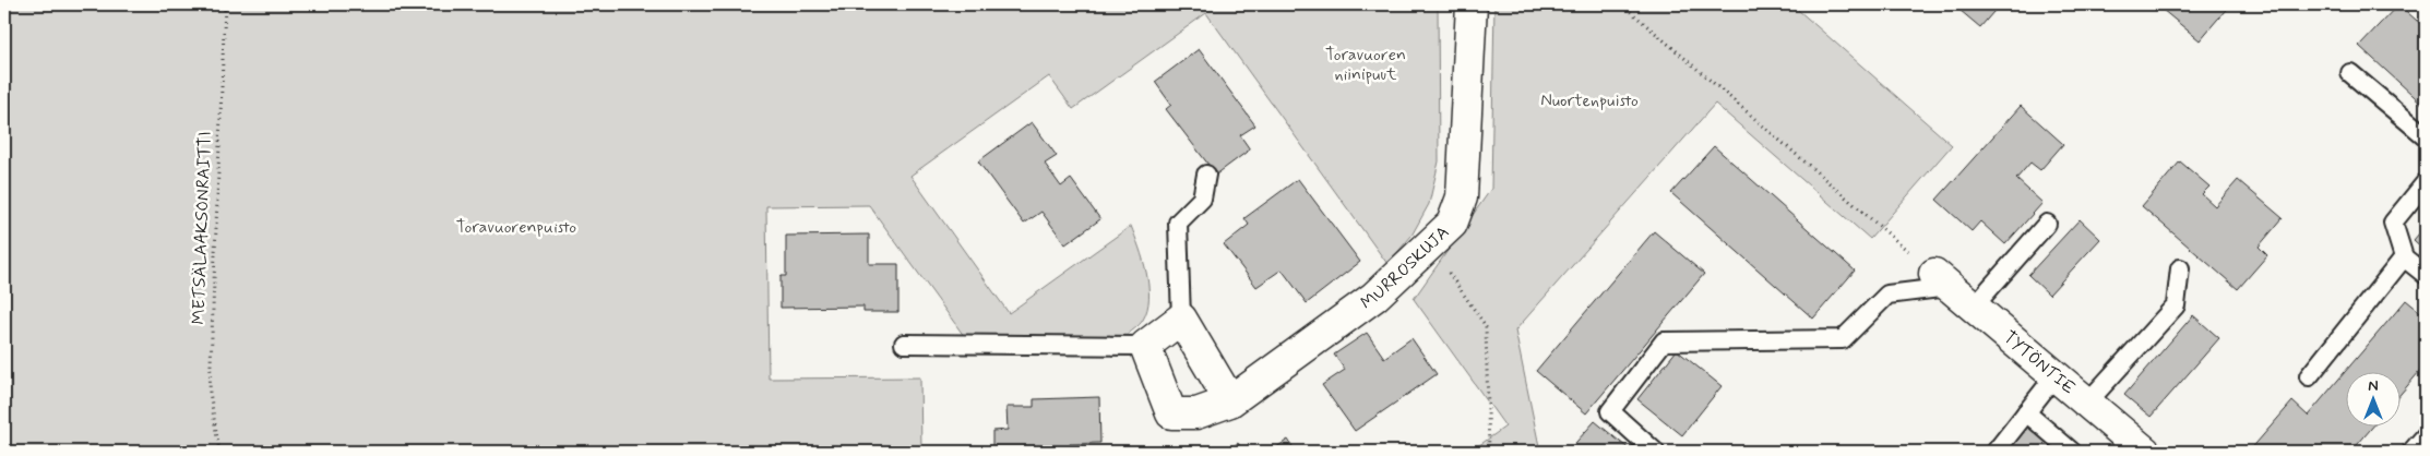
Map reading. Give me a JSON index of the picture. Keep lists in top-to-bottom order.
{
  "streets": {
    "street": ["MURROSKUJA", "TYTÖNTIE"],
    "path": ["METSÄLAAKSONRAITTI"]
  },
  "parks": ["Toravuoren niinipuut", "Nuortenpuisto", "Toravuorenpuisto"],
  "north": "top"
}
